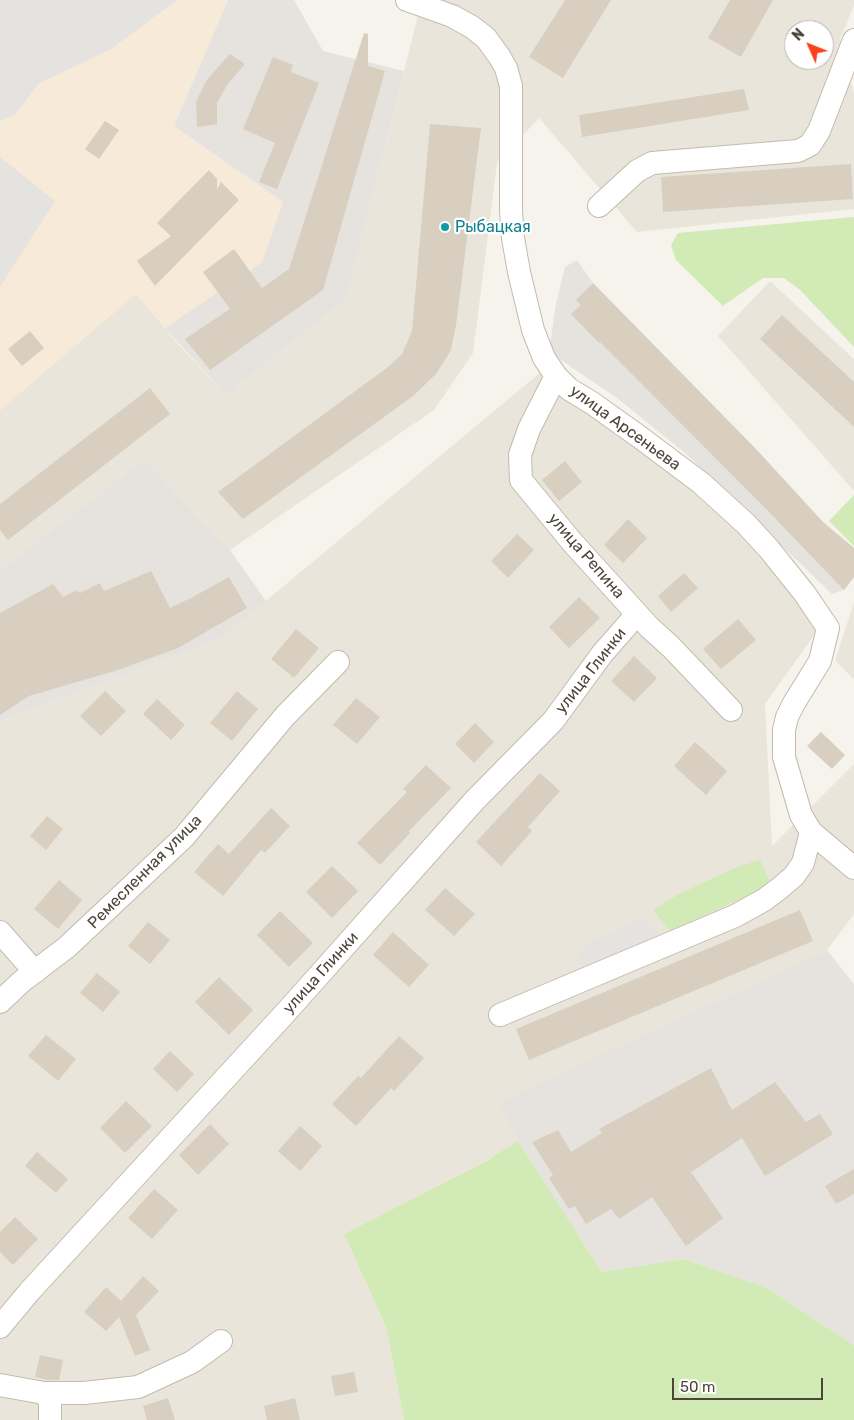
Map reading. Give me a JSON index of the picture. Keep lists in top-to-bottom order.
{
  "streets": {
    "street": [
      "улица Арсеньева",
      "улица Репина",
      "улица Глинки",
      "Ремесленная улица"
    ]
  },
  "crossings": [
    ["улица Арсеньева", "улица Репина"],
    ["улица Репина", "улица Глинки"]
  ],
  "places": ["Рыбацкая"],
  "scale_bar": "50 m",
  "north": "top left"
}
